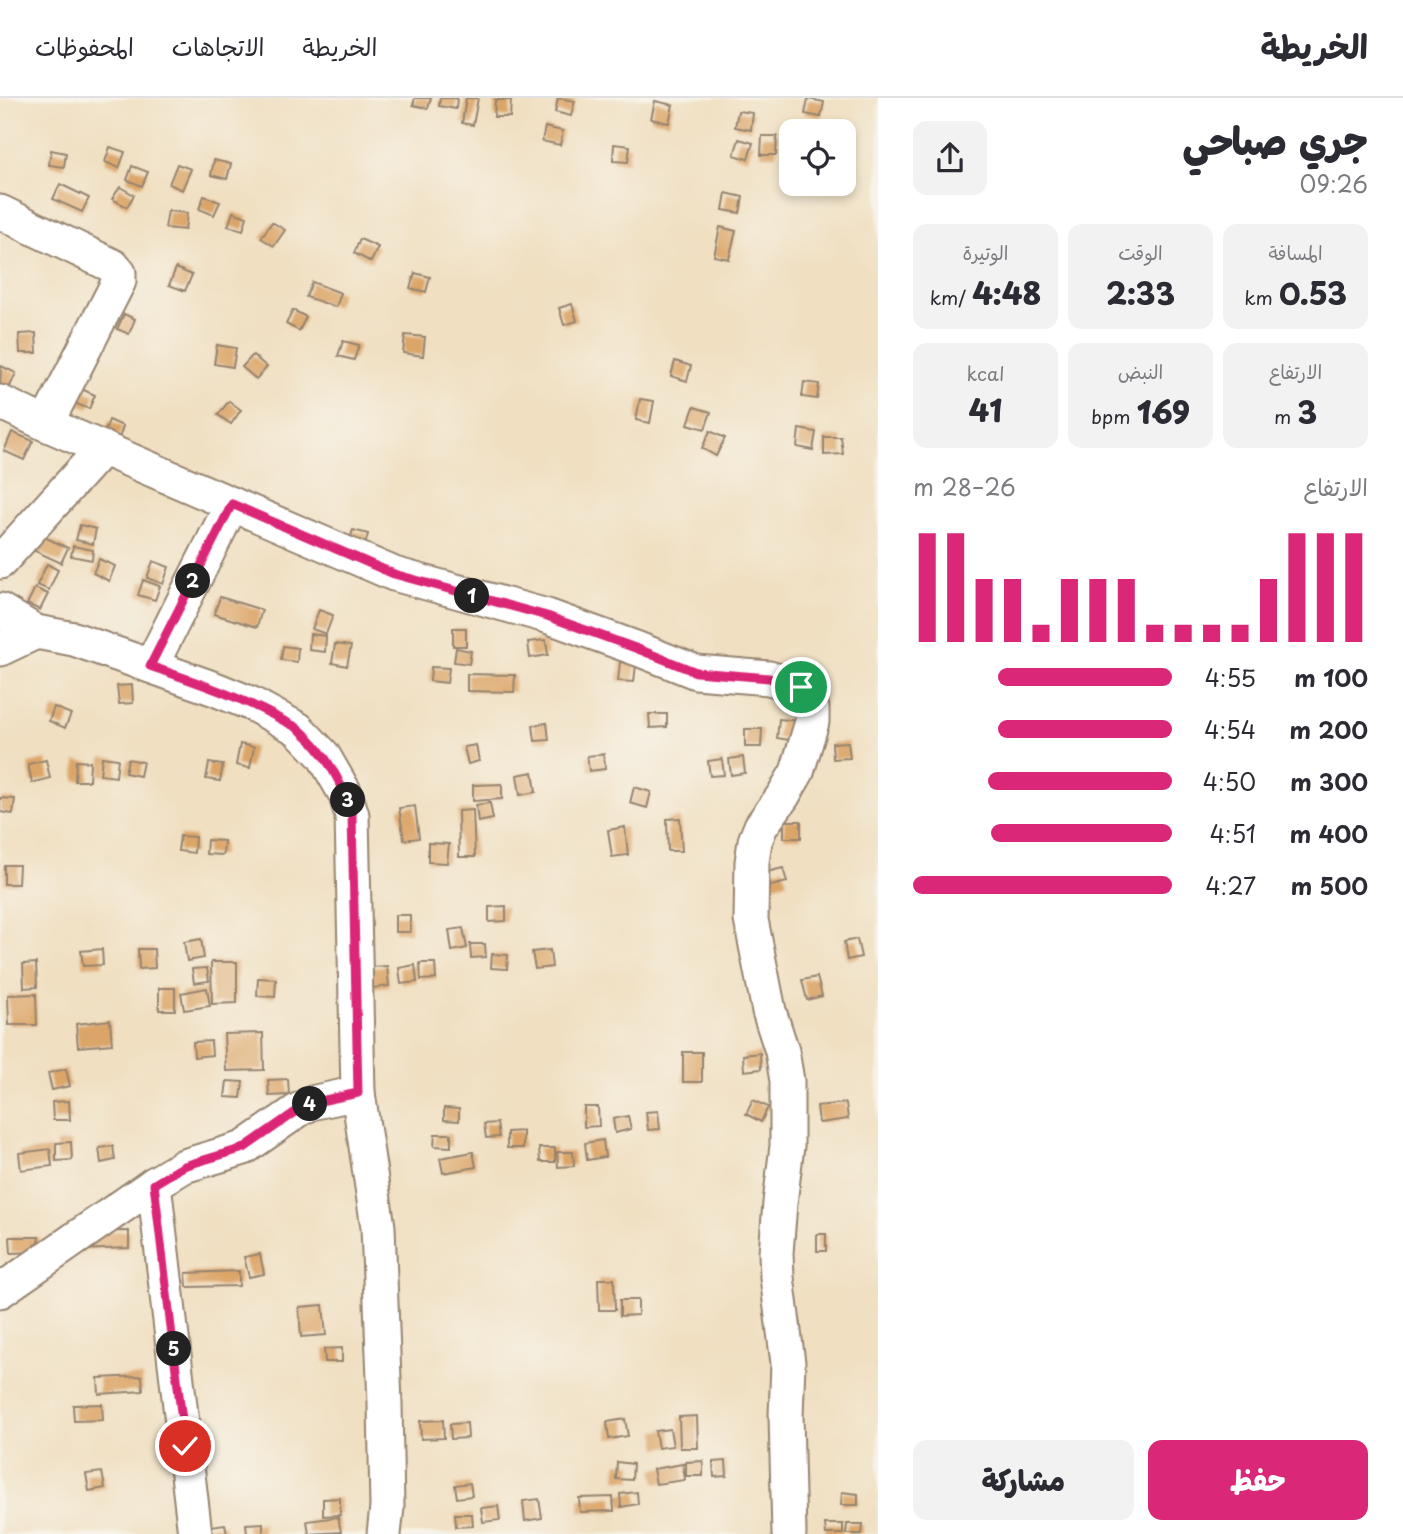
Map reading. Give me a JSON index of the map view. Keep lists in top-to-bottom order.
{
  "page": {
    "header": "الخريطة",
    "nav": ["الخريطة", "الاتجاهات", "المحفوظات"],
    "heading": ["جري صباحي", "09:26"],
    "stats": [
      ["المسافة", "0.53 km"],
      ["الوقت", "2:33"],
      ["الوتيرة", "4:48 /km"],
      ["الارتفاع", "3 m"],
      ["النبض", "169 bpm"],
      ["kcal", "41"]
    ],
    "chart": ["الارتفاع", "26–28 m"],
    "pins": [
      "2",
      "1",
      "3",
      "4",
      "5"
    ],
    "list": [
      {
        "name": "100 m",
        "note": "4:55"
      },
      {
        "name": "200 m",
        "note": "4:54"
      },
      {
        "name": "300 m",
        "note": "4:50"
      },
      {
        "name": "400 m",
        "note": "4:51"
      },
      {
        "name": "500 m",
        "note": "4:27"
      }
    ],
    "buttons": ["حفظ", "مشاركة"]
  }
}
